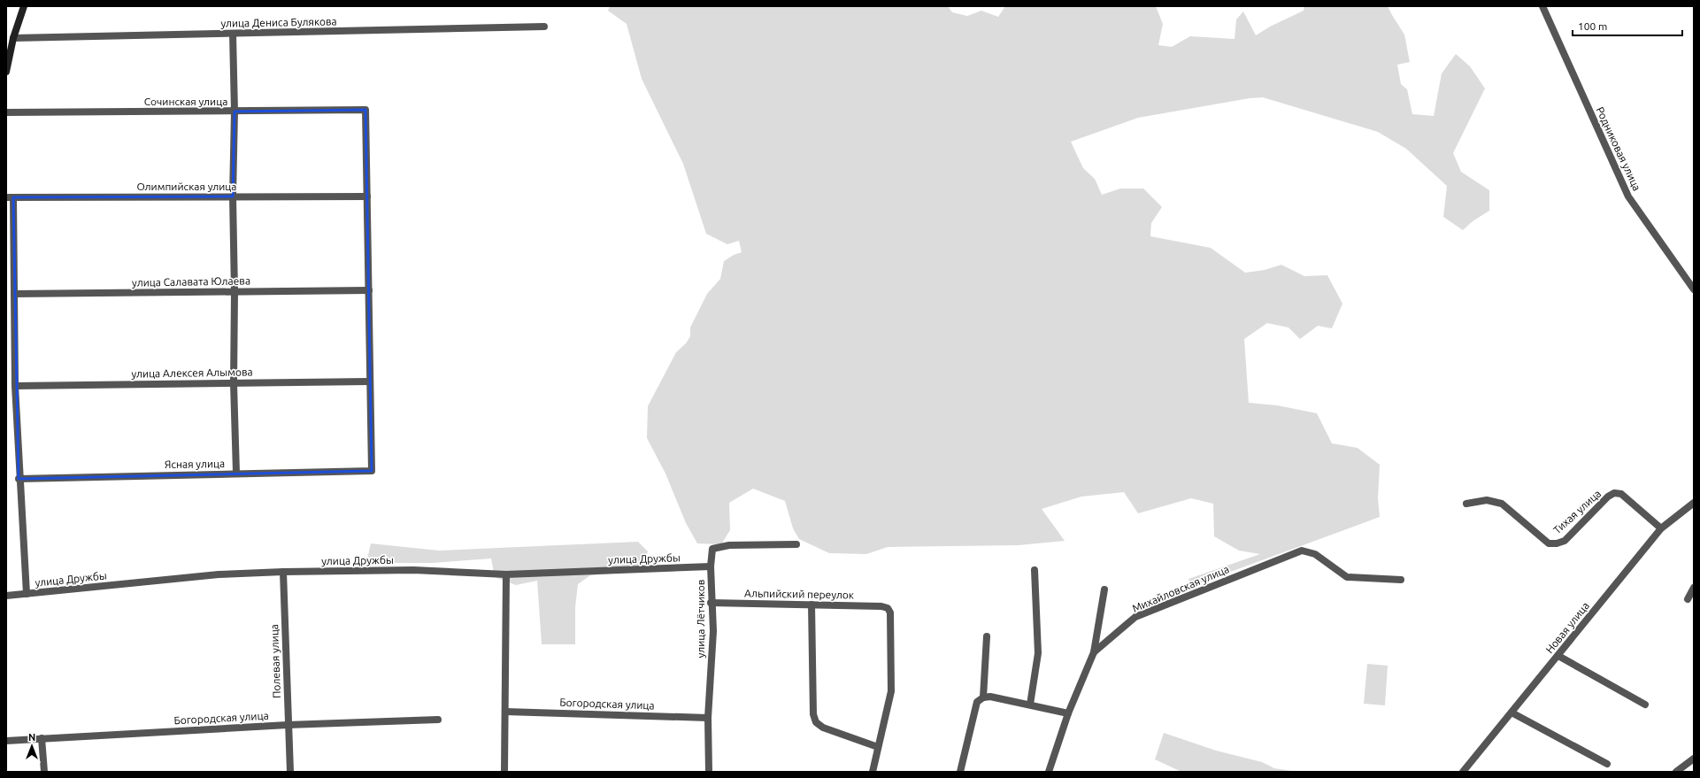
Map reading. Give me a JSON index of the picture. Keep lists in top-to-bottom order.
{
  "streets": {
    "street": [
      "улица Дениса Булякова",
      "Сочинская улица",
      "Родниковая улица",
      "Олимпийская улица",
      "улица Салавата Юлаева",
      "улица Алексея Алымова",
      "Ясная улица",
      "Тихая улица",
      "улица Дружбы",
      "Михайловская улица",
      "Альпийский переулок",
      "улица Лётчиков",
      "Новая улица",
      "Полевая улица",
      "Богородская улица"
    ]
  },
  "crossings": [
    ["Сочинская улица", "Олимпийская улица"],
    ["улица Алексея Алымова", "Ясная улица"],
    ["Тихая улица", "Новая улица"],
    ["улица Дружбы", "улица Лётчиков"],
    ["улица Дружбы", "Полевая улица"],
    ["Альпийский переулок", "улица Лётчиков"],
    ["улица Лётчиков", "Богородская улица"],
    ["Полевая улица", "Богородская улица"]
  ],
  "scale_bar": "100 m",
  "north": "top"
}
